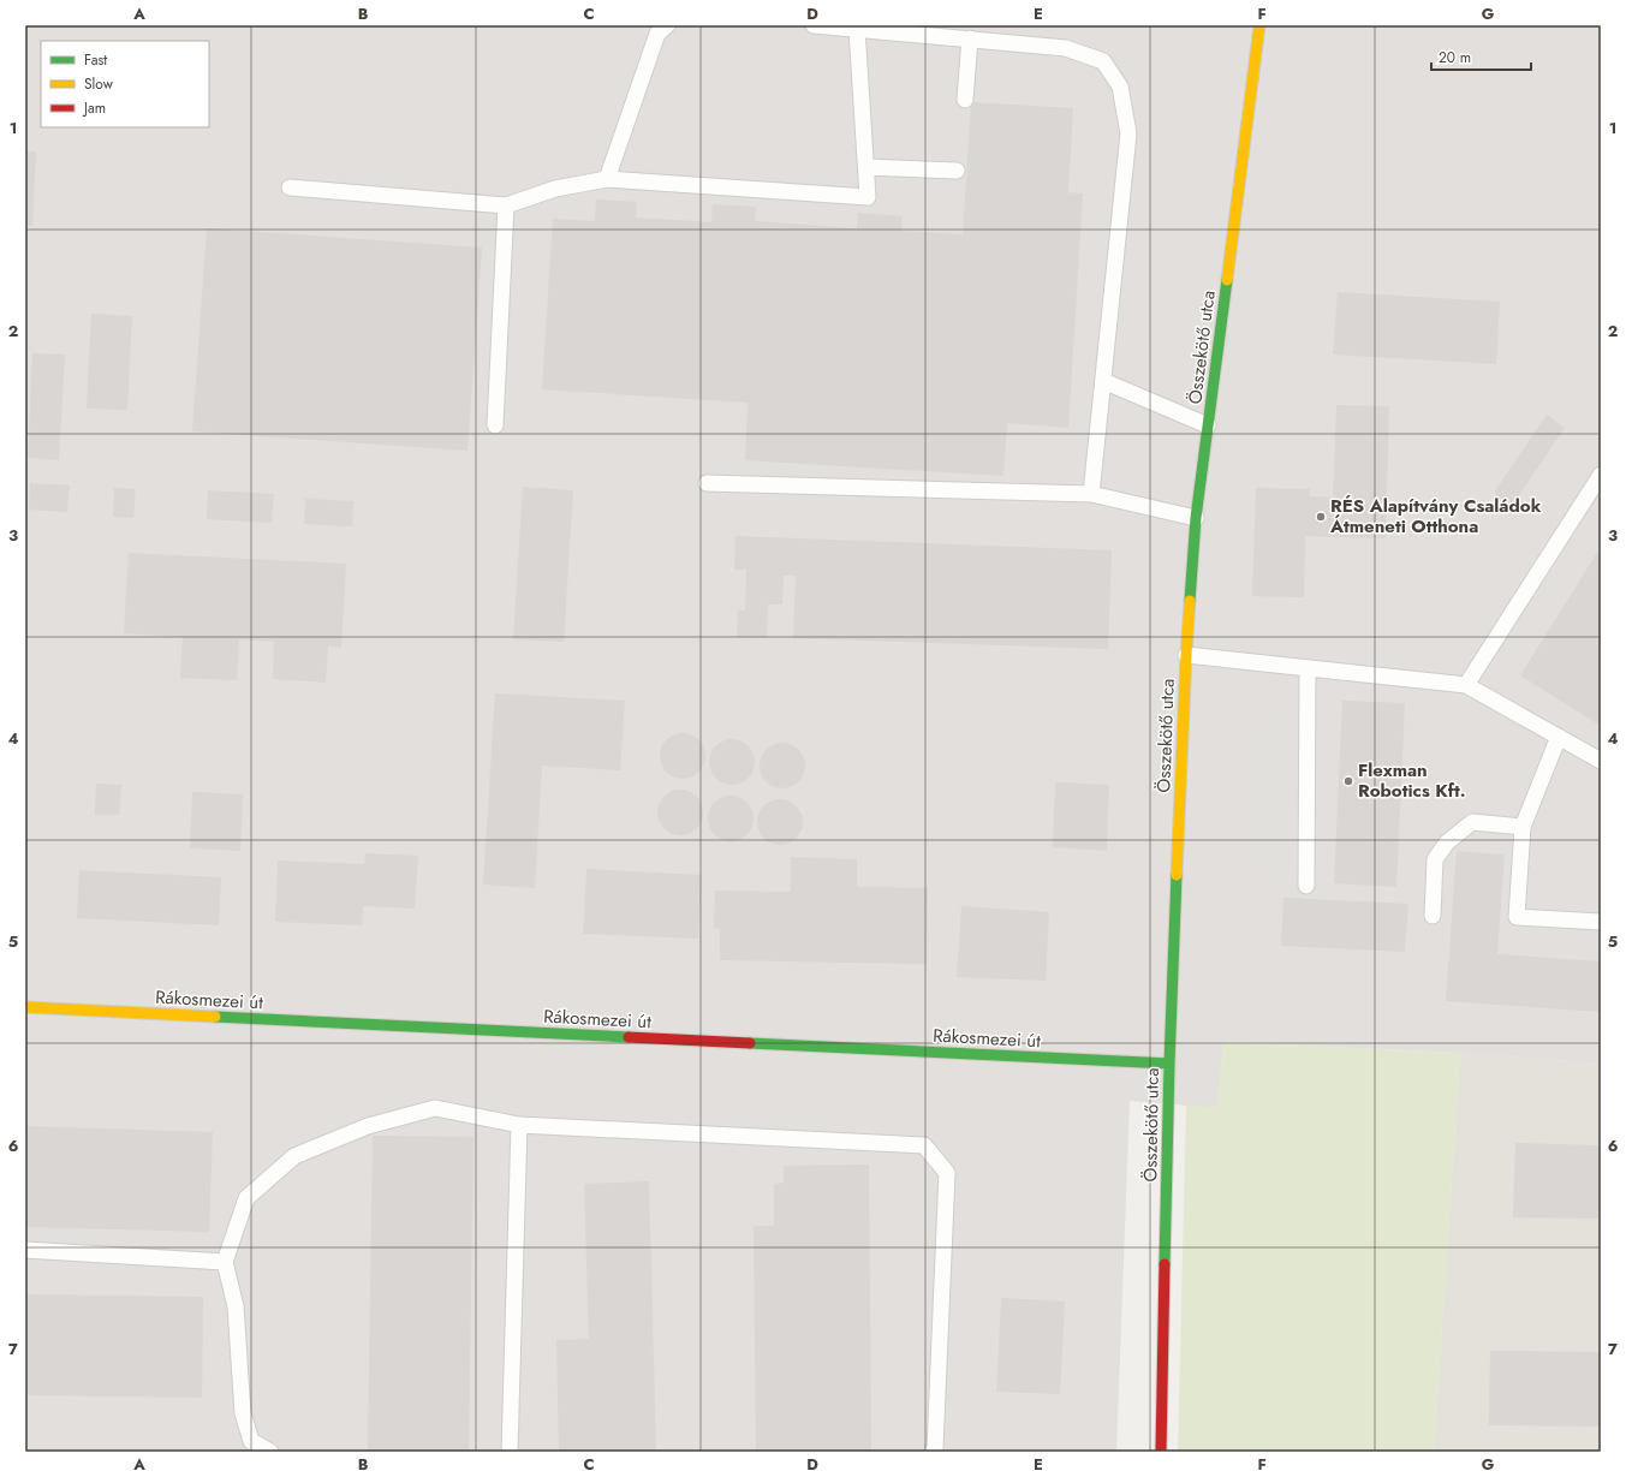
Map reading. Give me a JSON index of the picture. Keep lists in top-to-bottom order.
{
  "streets": {
    "street": ["Összekötő utca", "Rákosmezei út"]
  },
  "crossings": [
    ["Összekötő utca", "Rákosmezei út"]
  ],
  "places": ["RÉS Alapítvány Családok Átmeneti Otthona", "Flexman Robotics Kft."],
  "legend": ["Fast", "Slow", "Jam"],
  "scale_bar": "20 m",
  "grid": {
    "columns": [
      "A",
      "B",
      "C",
      "D",
      "E",
      "F",
      "G"
    ],
    "rows": [
      "1",
      "2",
      "3",
      "4",
      "5",
      "6",
      "7"
    ]
  }
}
